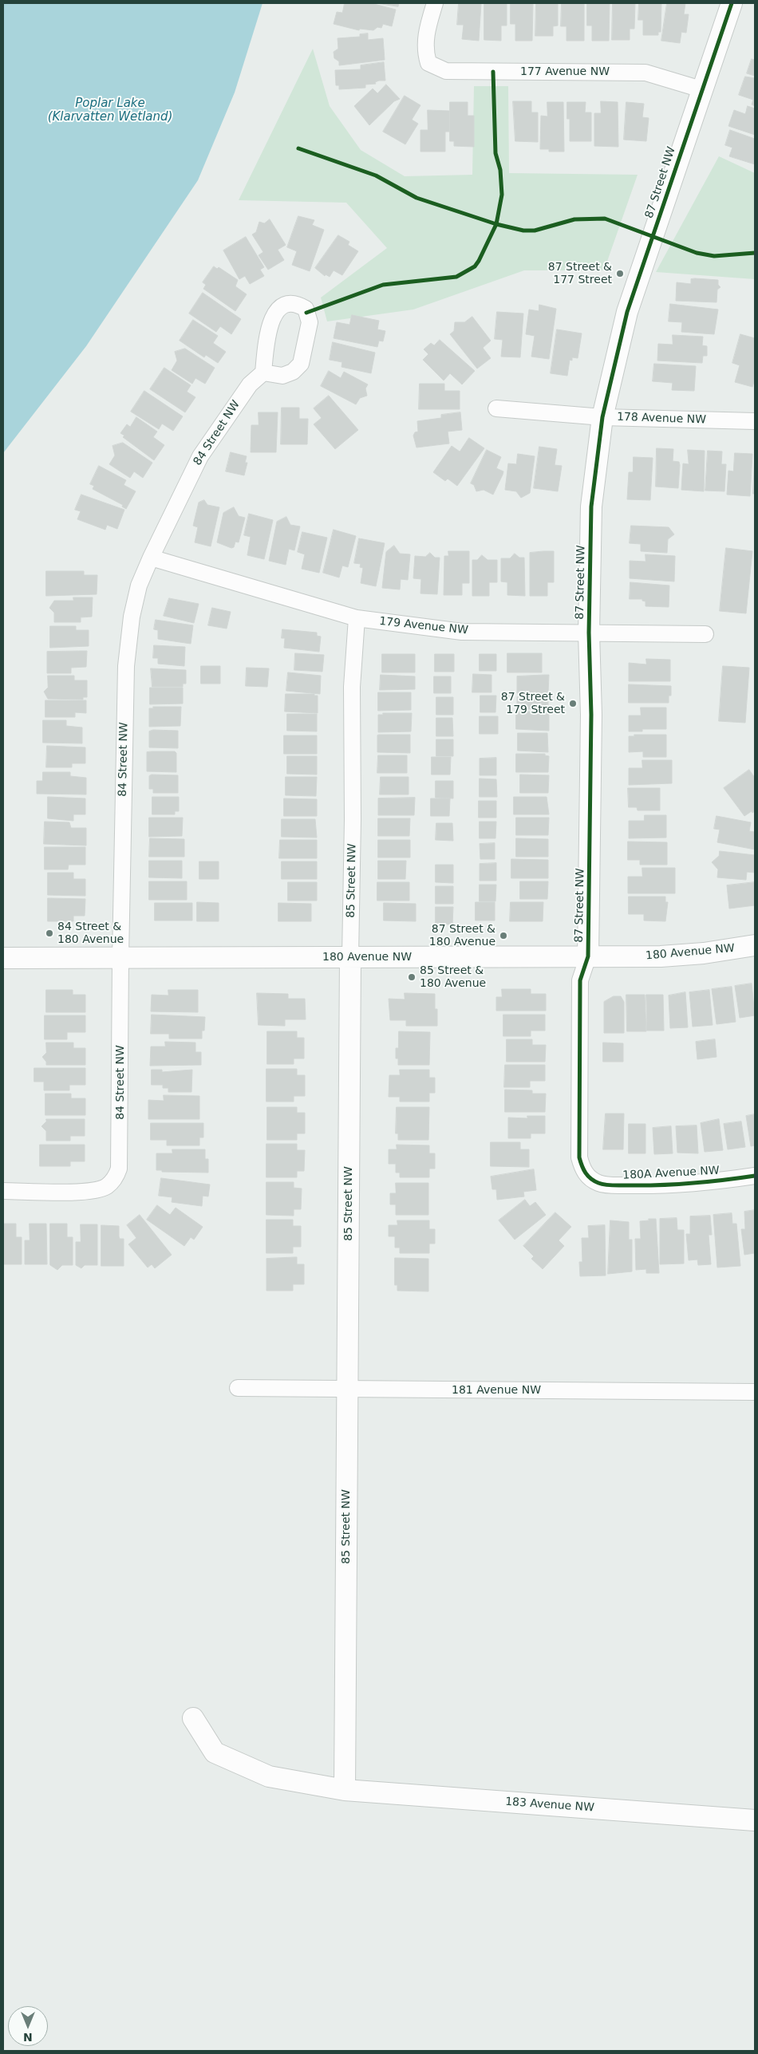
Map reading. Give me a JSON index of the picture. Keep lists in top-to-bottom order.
{
  "streets": {
    "street": [
      "177 Avenue NW",
      "87 Street NW",
      "178 Avenue NW",
      "84 Street NW",
      "179 Avenue NW",
      "85 Street NW",
      "180 Avenue NW",
      "180A Avenue NW",
      "181 Avenue NW",
      "183 Avenue NW"
    ]
  },
  "crossings": [
    ["177 Avenue NW", "87 Street NW"],
    ["87 Street NW", "178 Avenue NW"],
    ["87 Street NW", "179 Avenue NW"],
    ["87 Street NW", "180 Avenue NW"],
    ["87 Street NW", "180A Avenue NW"],
    ["84 Street NW", "179 Avenue NW"],
    ["84 Street NW", "180 Avenue NW"],
    ["179 Avenue NW", "85 Street NW"],
    ["85 Street NW", "180 Avenue NW"],
    ["85 Street NW", "181 Avenue NW"],
    ["85 Street NW", "183 Avenue NW"]
  ],
  "water": ["Poplar Lake (Klarvatten Wetland)"],
  "places": [
    "87 Street & 177 Street",
    "87 Street & 179 Street",
    "84 Street & 180 Avenue",
    "87 Street & 180 Avenue",
    "85 Street & 180 Avenue"
  ],
  "north": "bottom"
}
